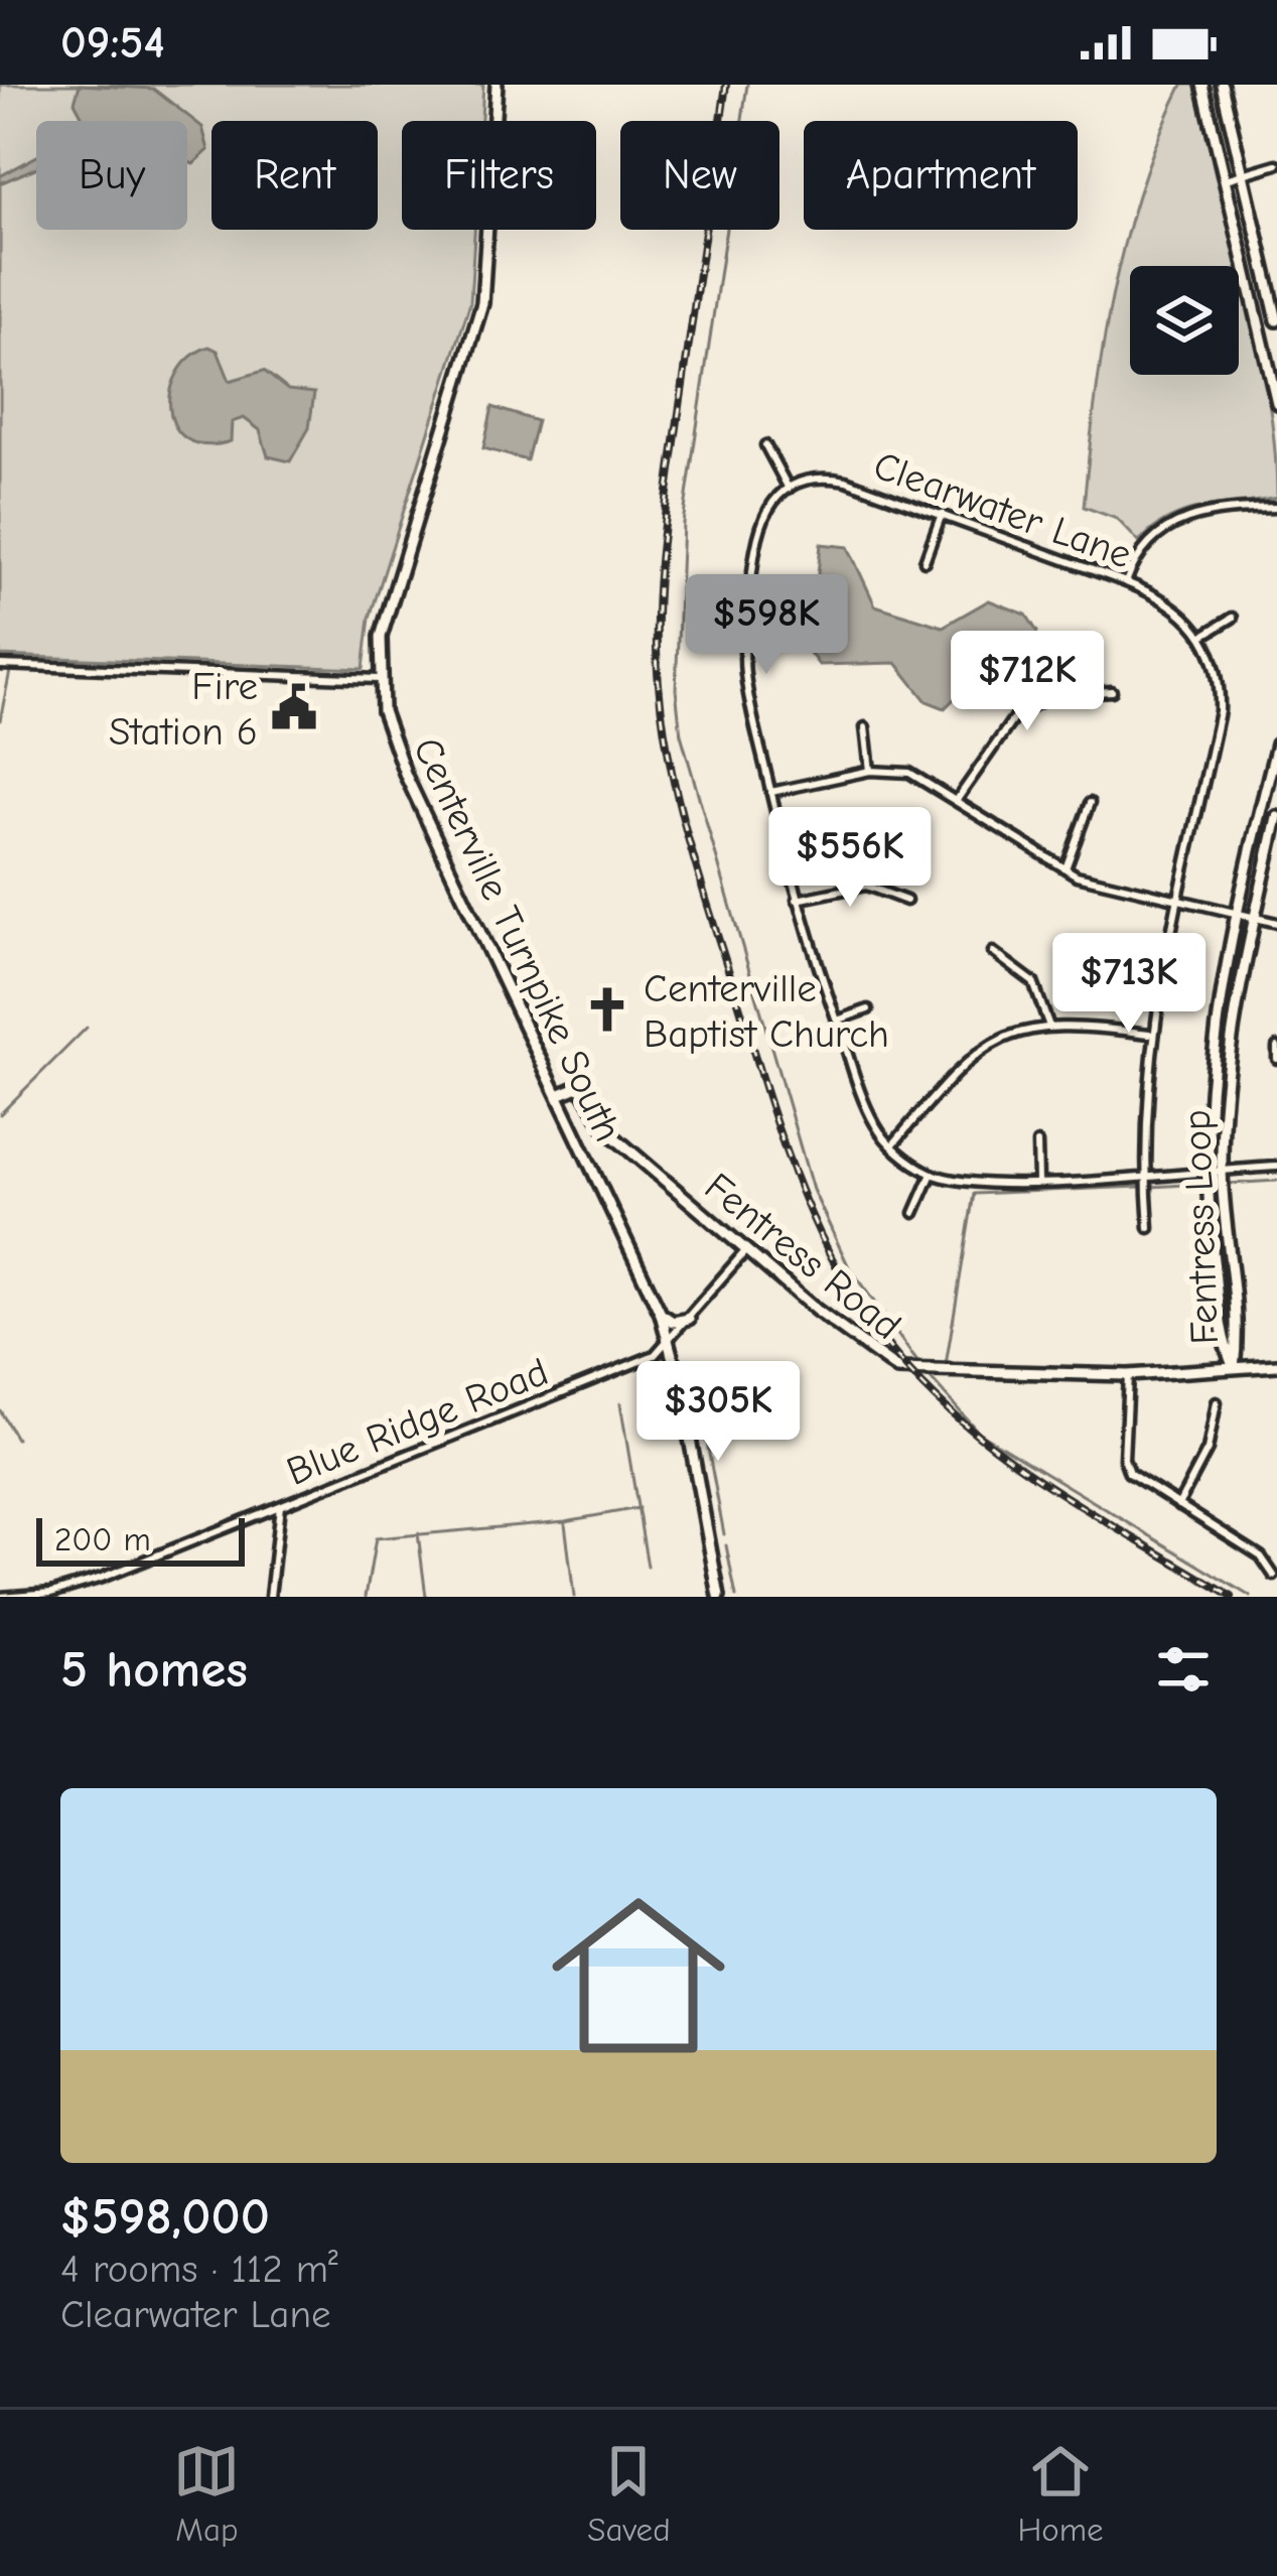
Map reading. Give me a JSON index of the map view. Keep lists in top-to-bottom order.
{
  "streets": {
    "street": [
      "Clearwater Lane",
      "Centerville Turnpike South",
      "Fentress Loop",
      "Fentress Road",
      "Blue Ridge Road"
    ]
  },
  "crossings": [
    ["Centerville Turnpike South", "Fentress Road"],
    ["Centerville Turnpike South", "Blue Ridge Road"],
    ["Fentress Loop", "Fentress Road"],
    ["Fentress Road", "Blue Ridge Road"]
  ],
  "places": {
    "public building": ["Fire Station 6"],
    "church": ["Centerville Baptist Church"]
  },
  "scale_bar": "200 m",
  "page": {
    "status": "09:54",
    "chip": [
      "Buy",
      "Rent",
      "Filters",
      "New",
      "Apartment"
    ],
    "price": [
      "$598K",
      "$712K",
      "$556K",
      "$713K",
      "$305K"
    ],
    "scale": "200 m",
    "heading": "5 homes",
    "list": [
      {
        "name": "$598,000",
        "note": "4 rooms · 112 m² · Clearwater Lane"
      }
    ],
    "tabs": ["Map", "Saved", "Home"]
  }
}
